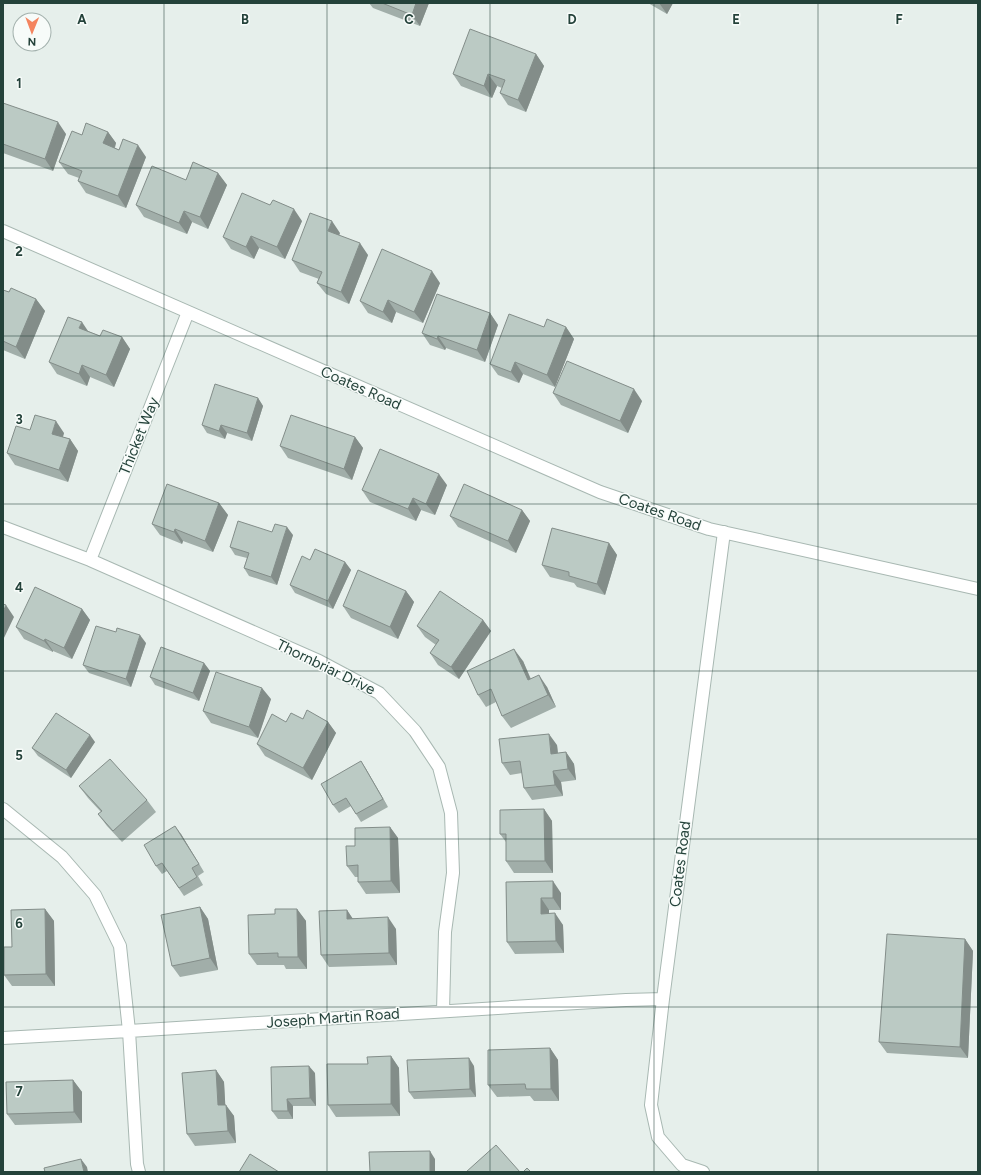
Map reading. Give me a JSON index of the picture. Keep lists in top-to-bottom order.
{
  "streets": {
    "street": [
      "Coates Road",
      "Thicket Way",
      "Thornbriar Drive",
      "Joseph Martin Road"
    ]
  },
  "crossings": [
    ["Coates Road", "Thicket Way"],
    ["Coates Road", "Joseph Martin Road"],
    ["Thicket Way", "Thornbriar Drive"],
    ["Thornbriar Drive", "Joseph Martin Road"]
  ],
  "north": "bottom",
  "grid": {
    "columns": [
      "A",
      "B",
      "C",
      "D",
      "E",
      "F"
    ],
    "rows": [
      "1",
      "2",
      "3",
      "4",
      "5",
      "6",
      "7"
    ]
  }
}
